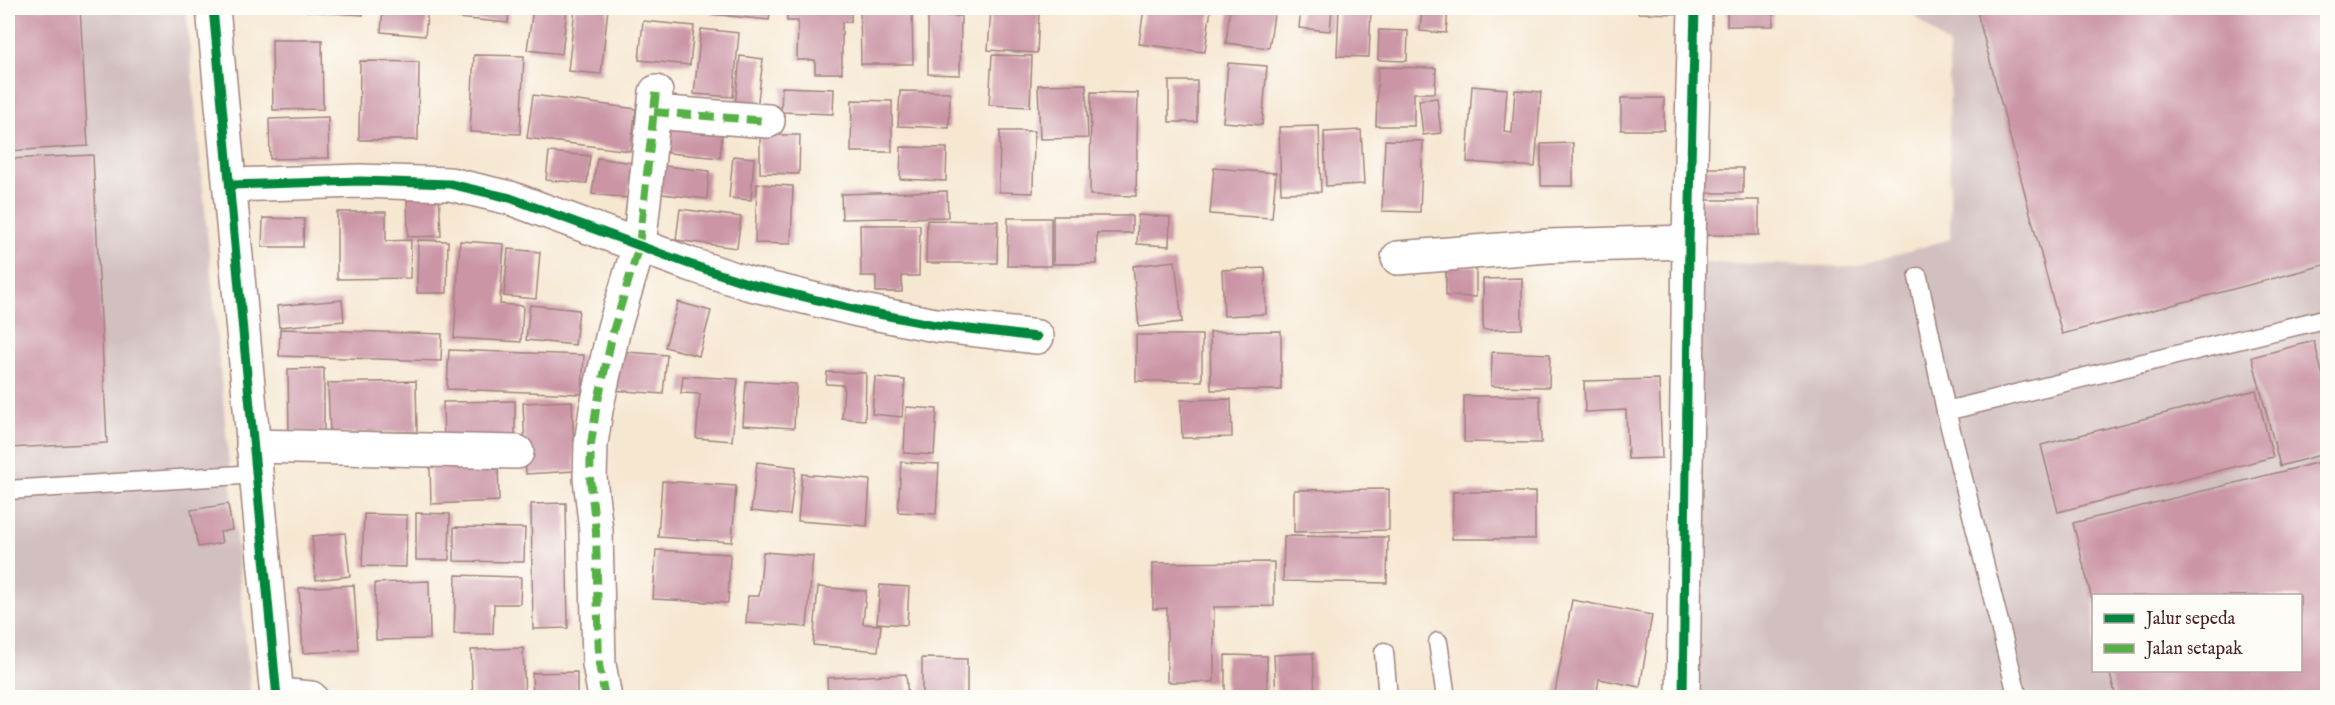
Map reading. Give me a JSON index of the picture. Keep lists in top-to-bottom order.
{
  "legend": ["Jalur sepeda", "Jalan setapak"]
}
